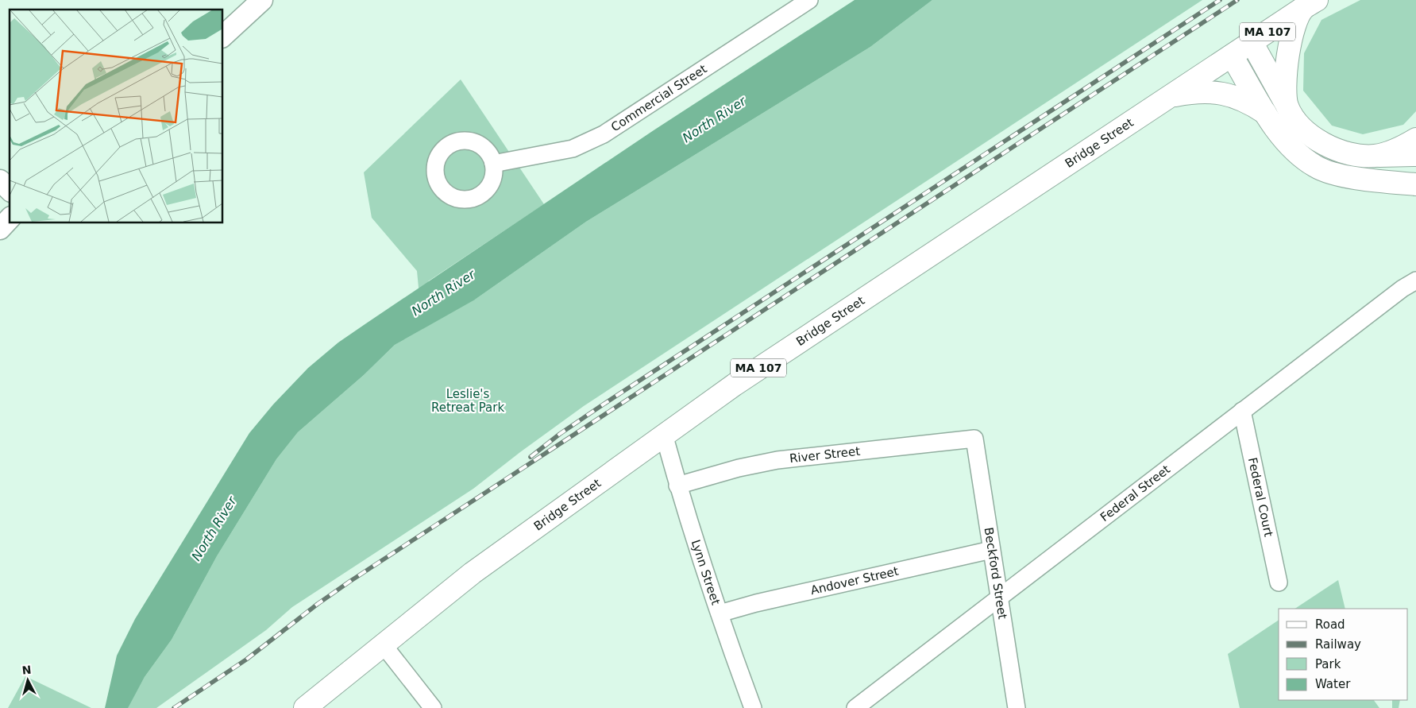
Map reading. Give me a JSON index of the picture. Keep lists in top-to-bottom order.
{
  "streets": {
    "main road": ["MA 107", "Bridge Street"],
    "street": [
      "Commercial Street",
      "River Street",
      "Federal Street",
      "Federal Court",
      "Lynn Street",
      "Beckford Street",
      "Andover Street"
    ]
  },
  "crossings": [
    ["Bridge Street", "Lynn Street"],
    ["River Street", "Lynn Street"],
    ["River Street", "Beckford Street"],
    ["Federal Street", "Federal Court"],
    ["Federal Street", "Beckford Street"],
    ["Lynn Street", "Andover Street"],
    ["Beckford Street", "Andover Street"]
  ],
  "water": ["North River"],
  "parks": ["Leslie's Retreat Park"],
  "legend": [
    "Road",
    "Railway",
    "Park",
    "Water"
  ],
  "north": "top"
}
